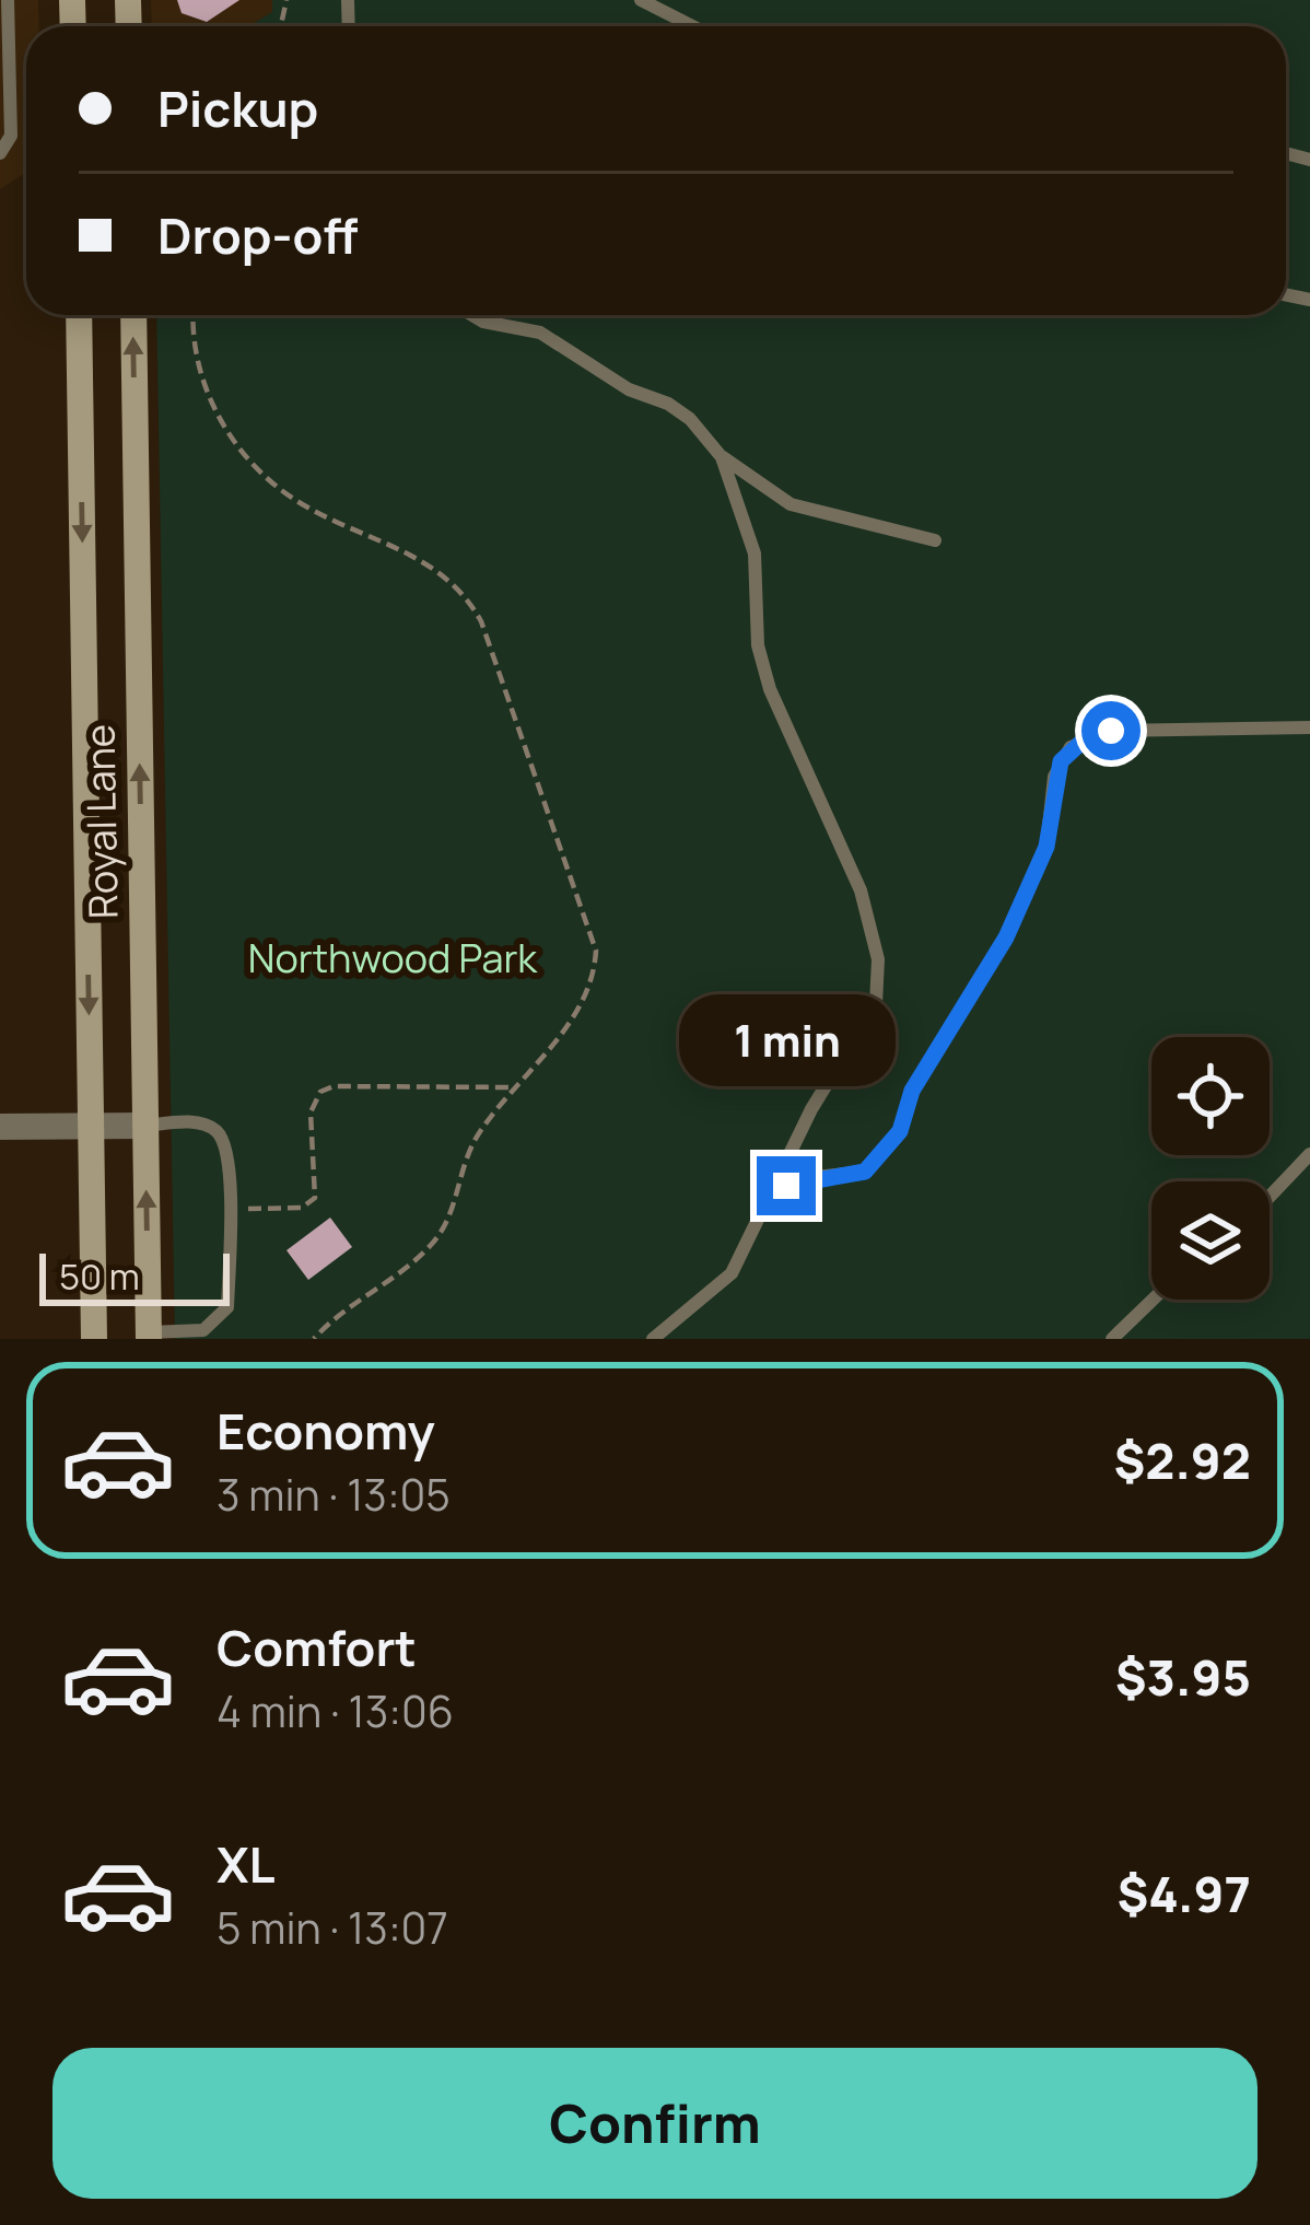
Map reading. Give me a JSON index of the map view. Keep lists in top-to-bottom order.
{
  "streets": {
    "main road": ["Royal Lane"]
  },
  "parks": ["Northwood Park"],
  "scale_bar": "50 m",
  "page": {
    "banner": ["Pickup", "Drop-off"],
    "bubble": "1 min",
    "scale": "50 m",
    "list": [
      {
        "name": "Economy",
        "note": "3 min · 13:05",
        "value": "$2.92"
      },
      {
        "name": "Comfort",
        "note": "4 min · 13:06",
        "value": "$3.95"
      },
      {
        "name": "XL",
        "note": "5 min · 13:07",
        "value": "$4.97"
      }
    ],
    "buttons": "Confirm"
  }
}
